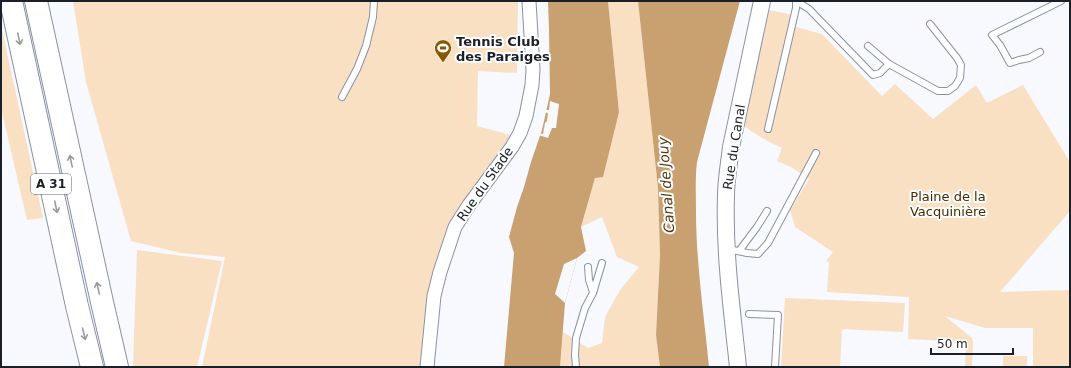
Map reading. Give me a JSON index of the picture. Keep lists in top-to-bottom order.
{
  "streets": {
    "highway": ["A 31"],
    "street": ["Rue du Canal", "Rue du Stade"]
  },
  "water": ["Canal de Jouy"],
  "parks": ["Plaine de la Vacquinière"],
  "places": {
    "sports": ["Tennis Club des Paraiges"]
  },
  "scale_bar": "50 m"
}
